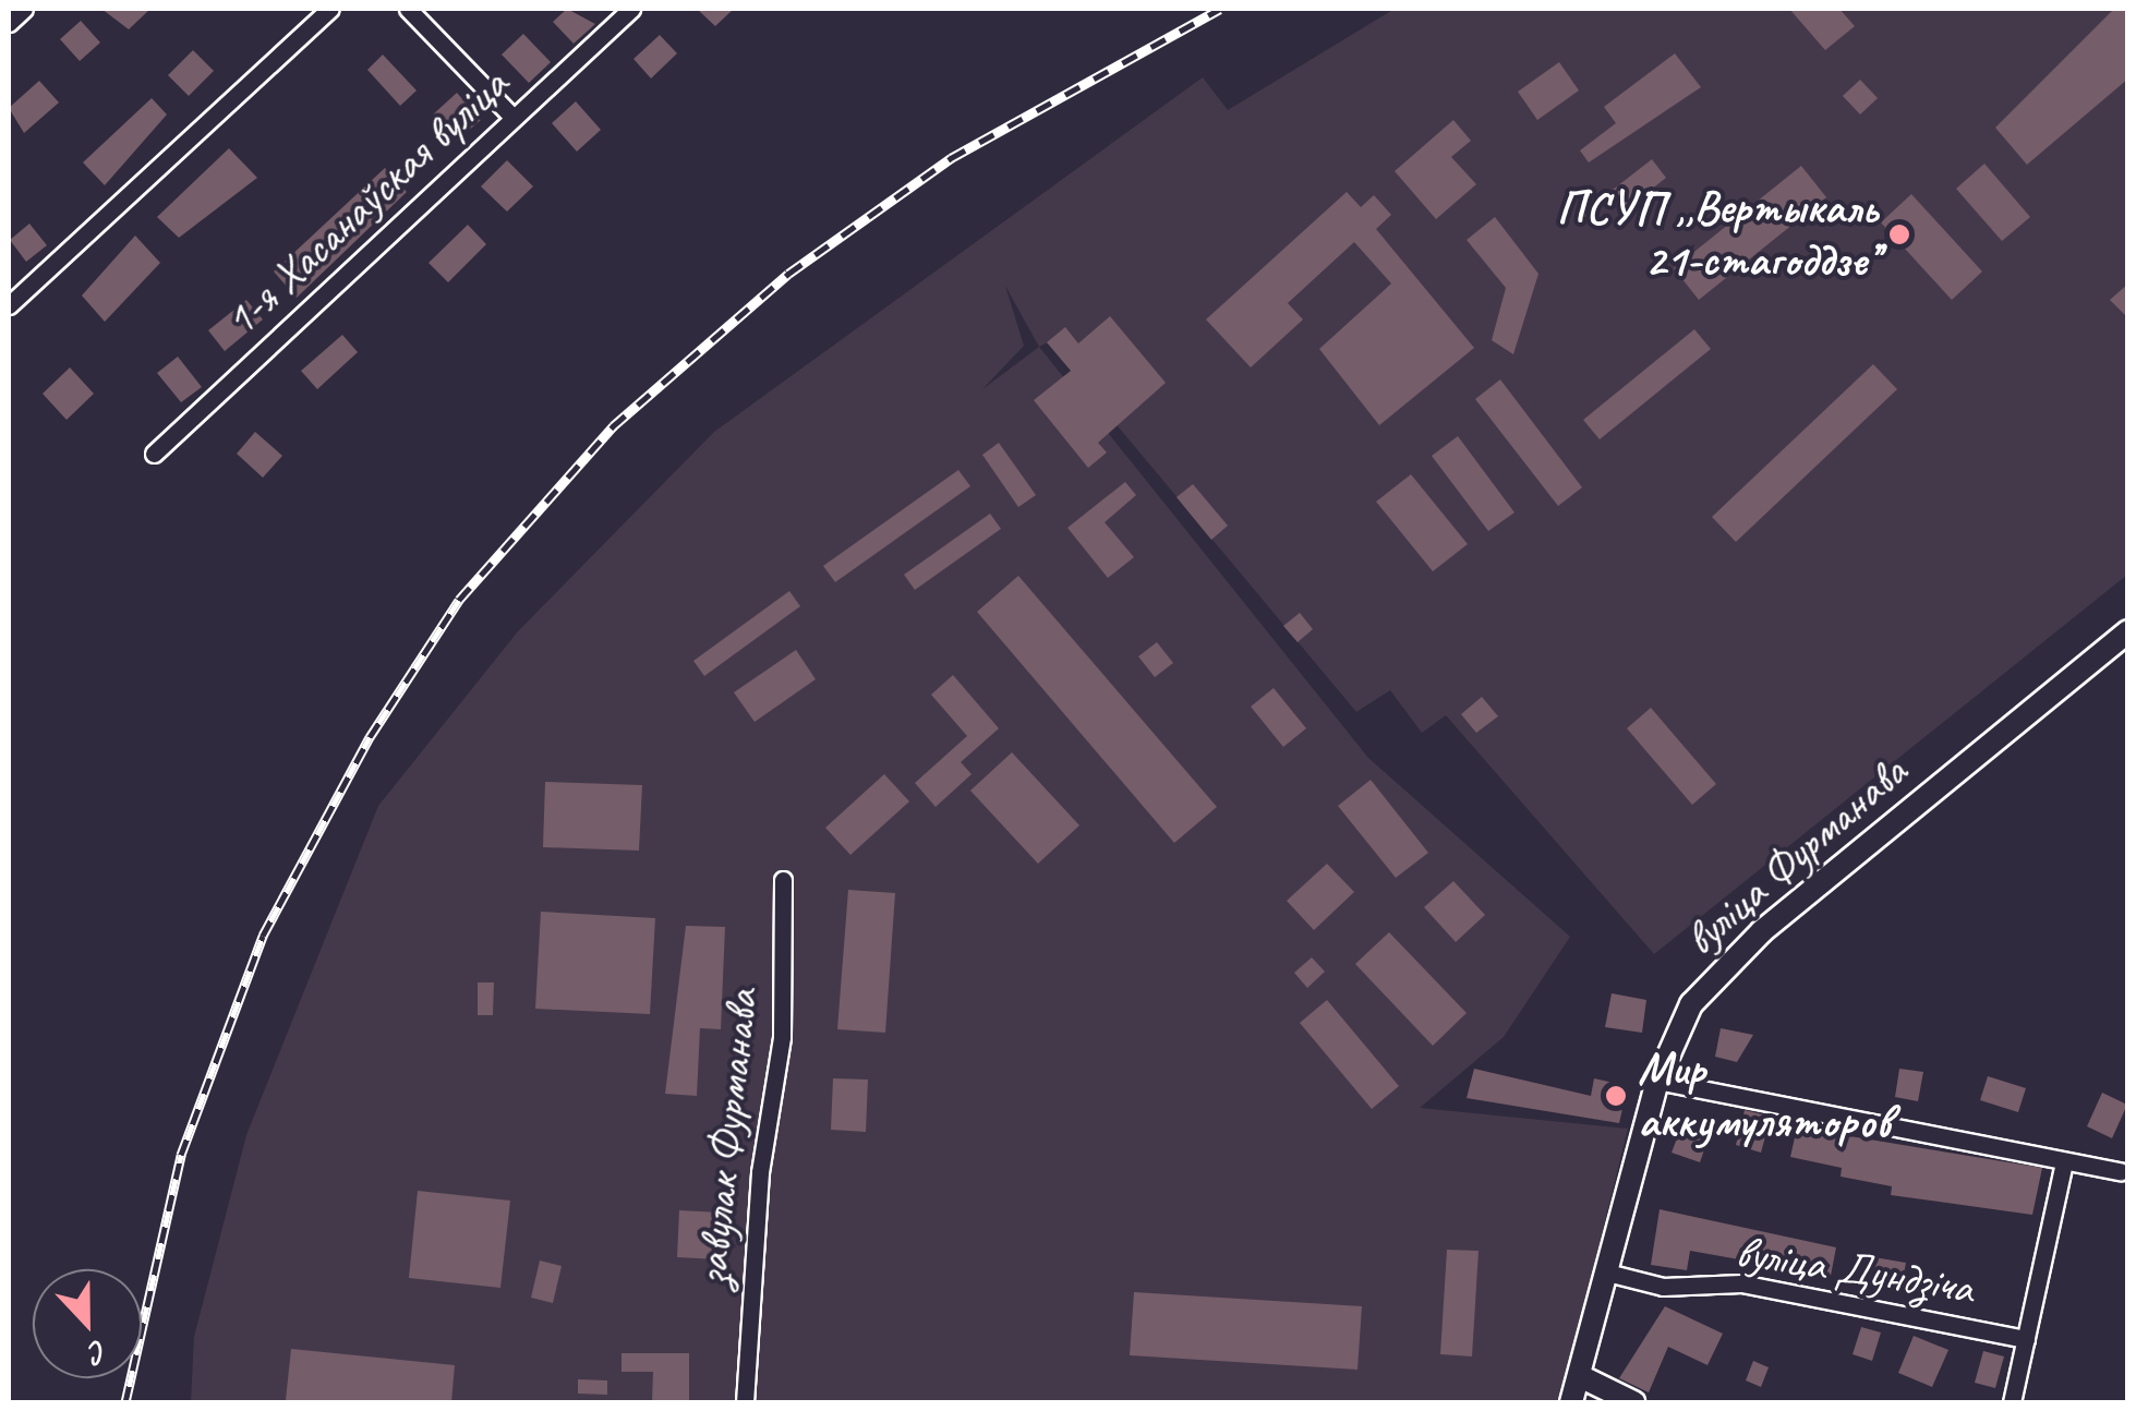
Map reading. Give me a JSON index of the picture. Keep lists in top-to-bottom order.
{
  "streets": {
    "street": [
      "1-я Хасанаўская вуліца",
      "вуліца Фурманава",
      "завулак Фурманава",
      "вуліца Дундзіча"
    ]
  },
  "crossings": [
    ["вуліца Фурманава", "вуліца Дундзіча"]
  ],
  "places": ["ПСУП ,,Вертыкаль 21-стагоддзе’’", "Мир аккумуляторов"],
  "north": "bottom"
}
